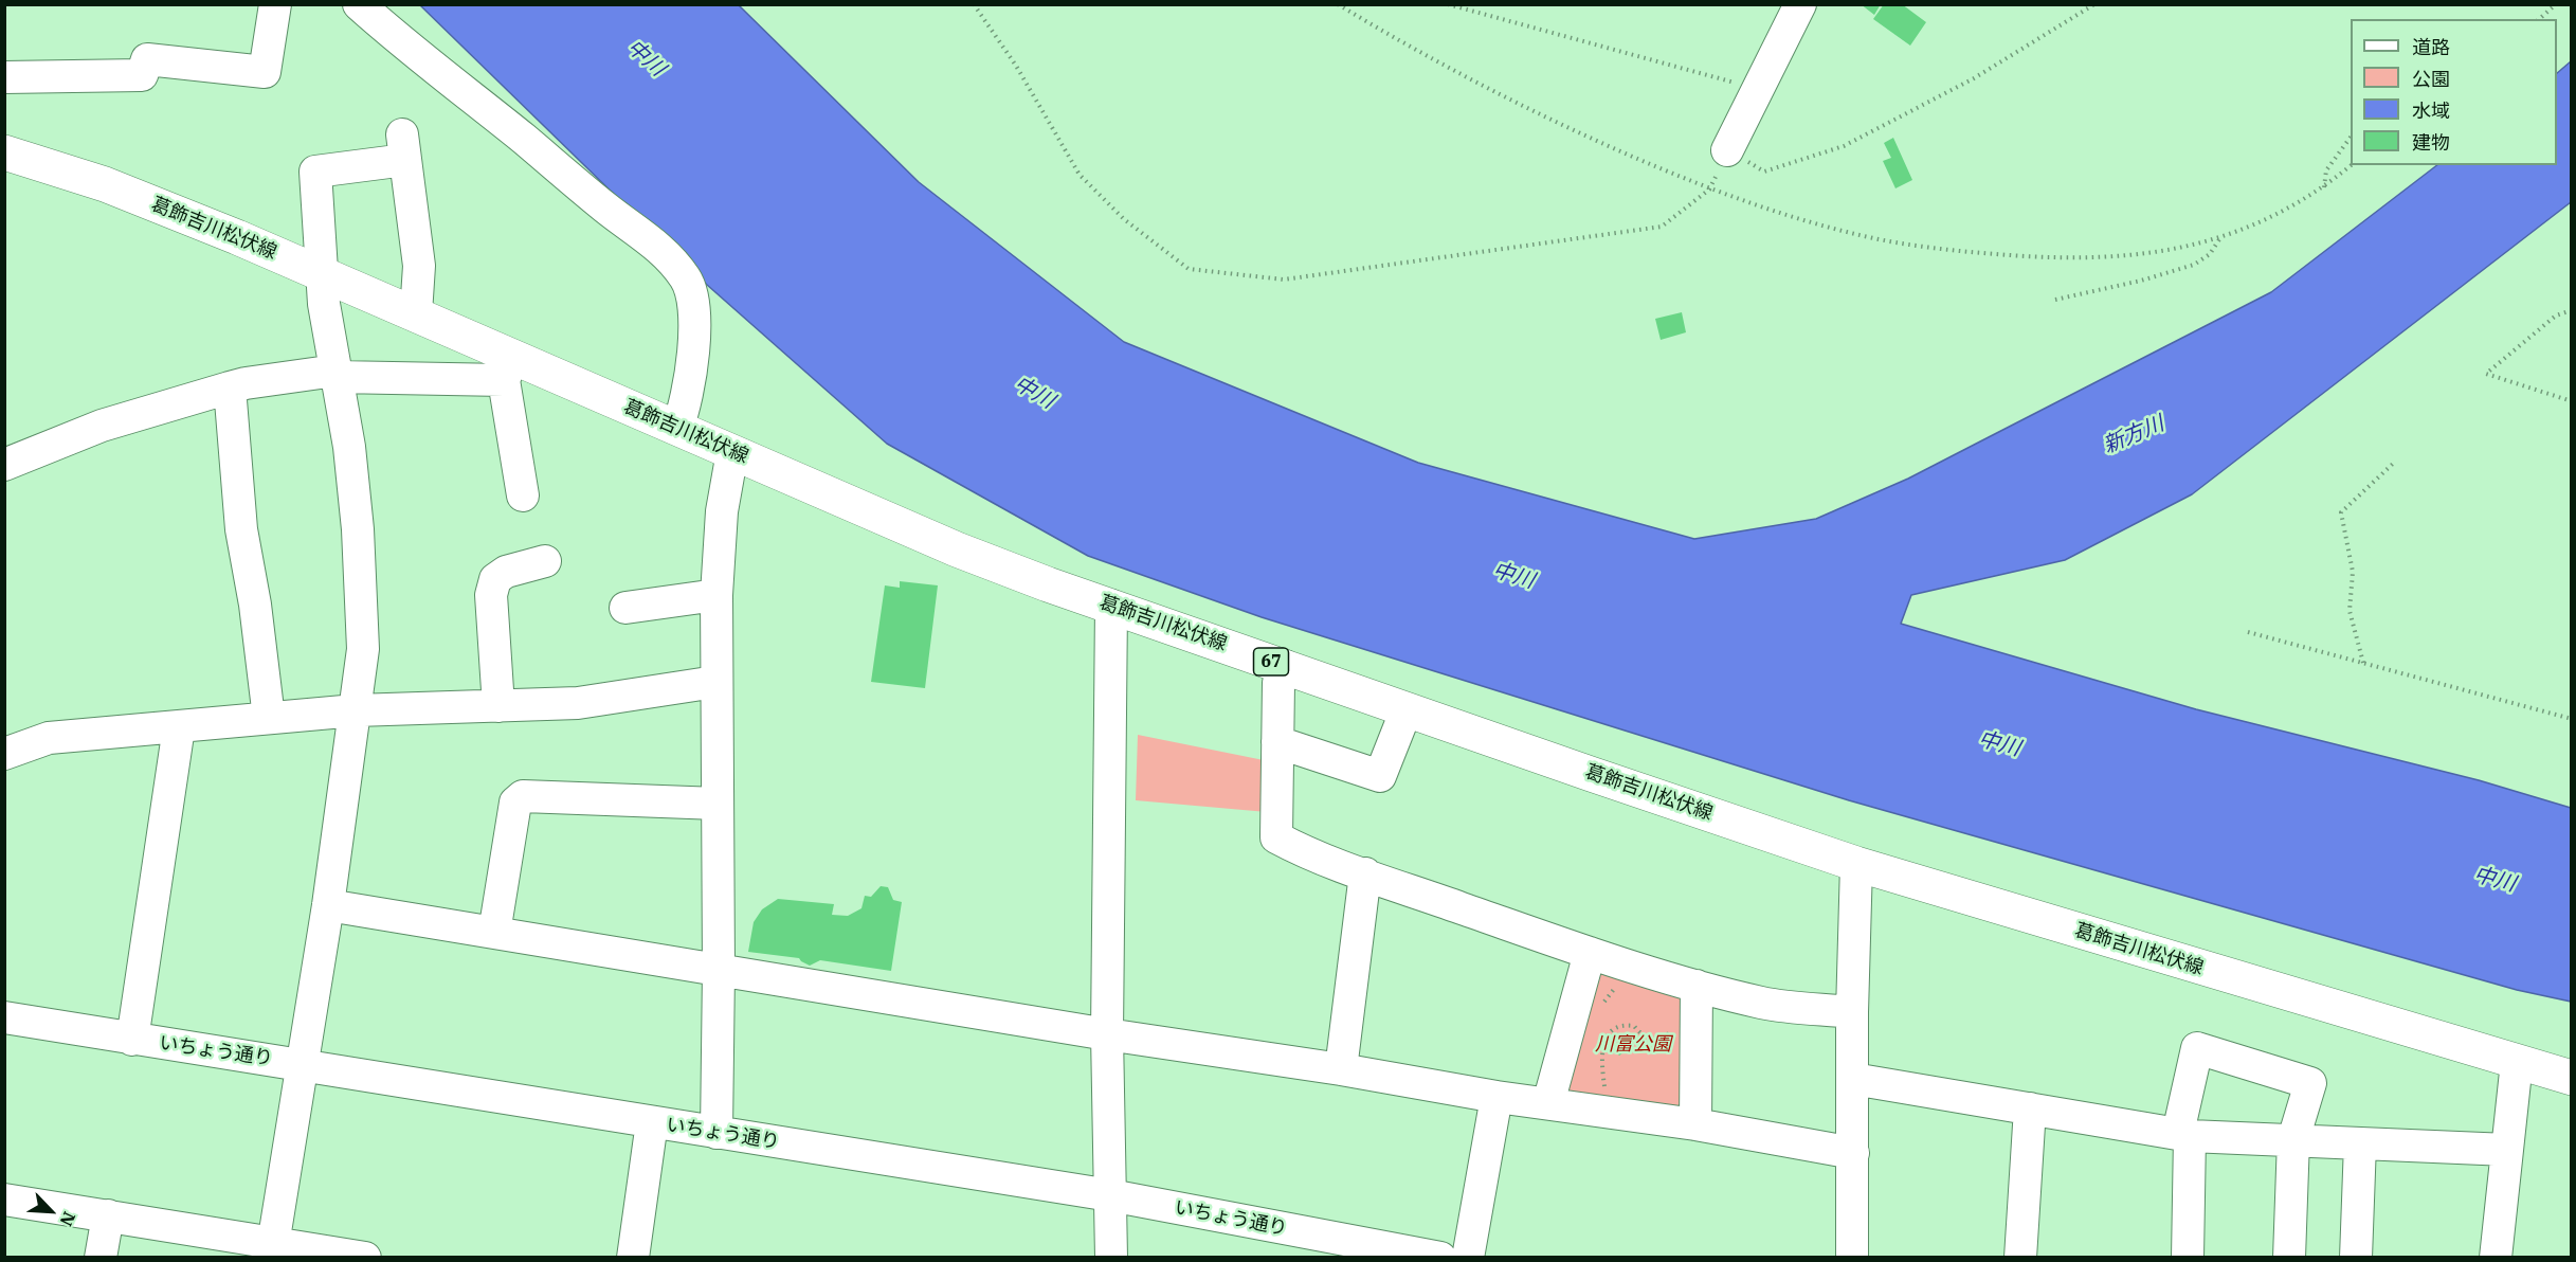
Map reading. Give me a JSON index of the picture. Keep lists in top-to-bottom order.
{
  "streets": {
    "main road": ["葛飾吉川松伏線", "67"],
    "street": ["いちょう通り"]
  },
  "water": ["中川", "新方川"],
  "parks": ["川富公園"],
  "legend": [
    "道路",
    "公園",
    "水域",
    "建物"
  ],
  "north": "bottom right"
}
